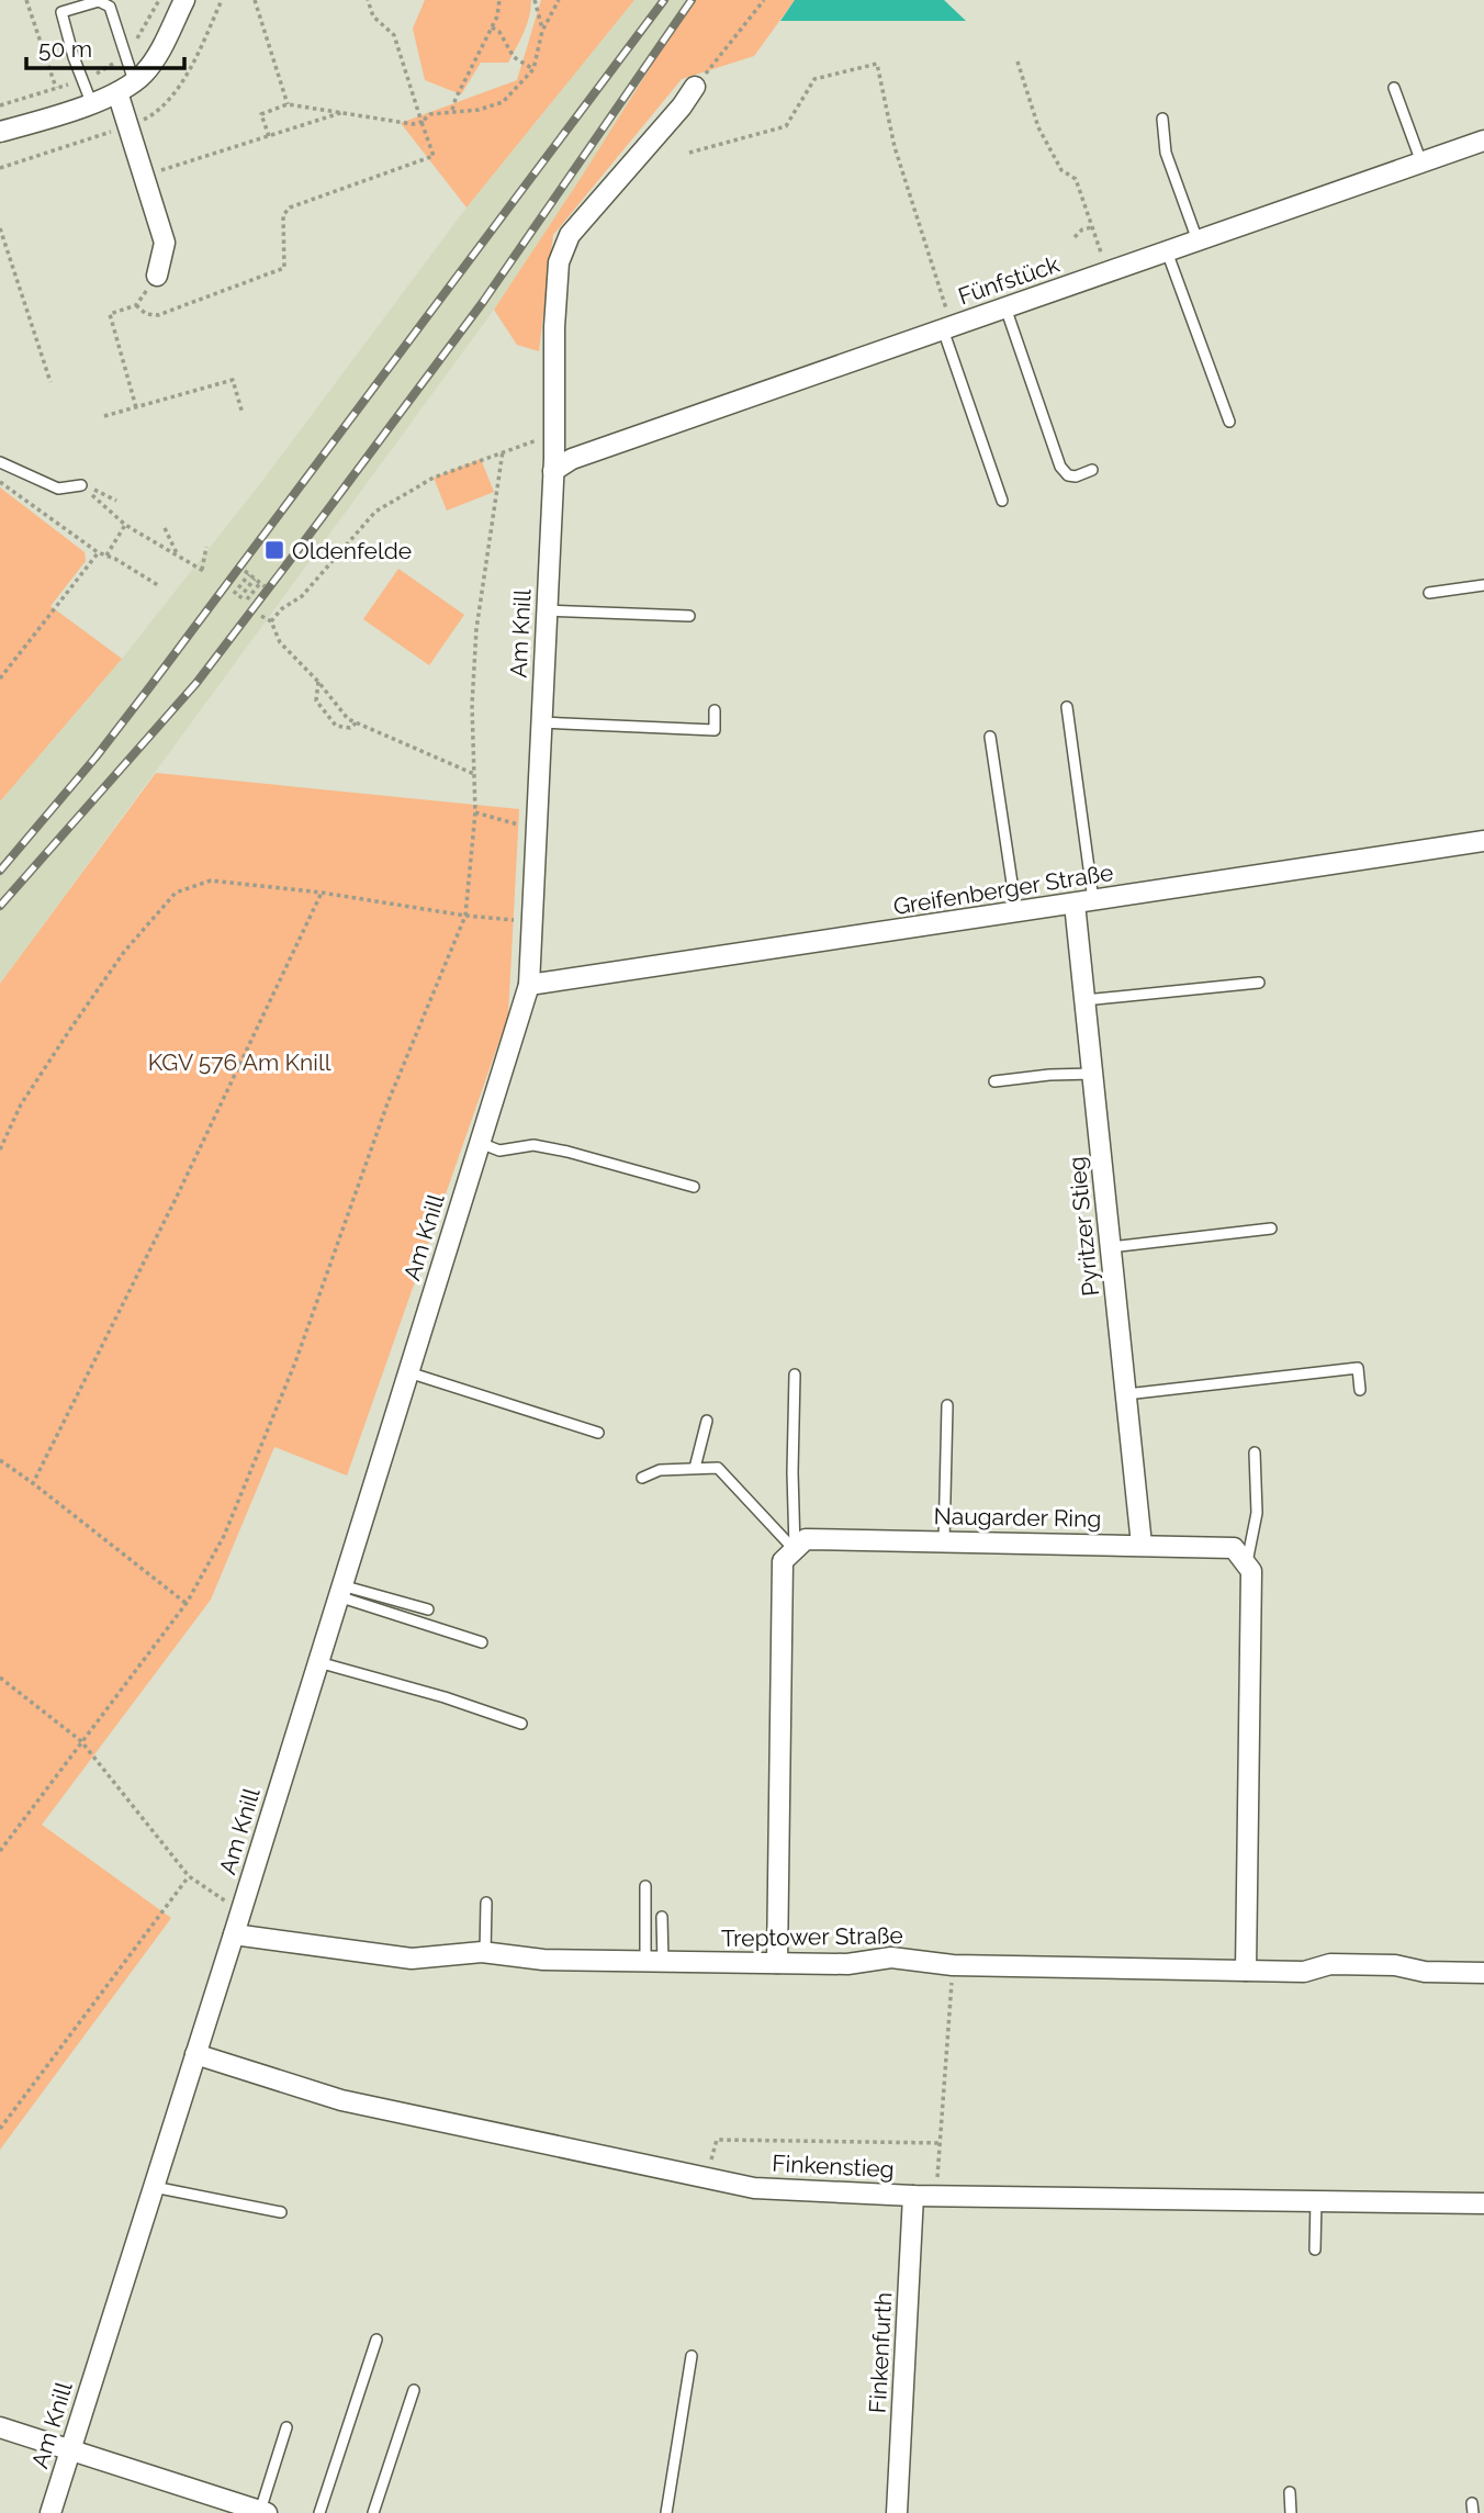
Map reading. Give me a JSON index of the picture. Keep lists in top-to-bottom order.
{
  "streets": {
    "street": [
      "Fünfstück",
      "Am Knill",
      "Greifenberger Straße",
      "Pyritzer Stieg",
      "Naugarder Ring",
      "Treptower Straße",
      "Finkenstieg",
      "Finkenfurth"
    ]
  },
  "crossings": [
    ["Fünfstück", "Am Knill"],
    ["Am Knill", "Greifenberger Straße"],
    ["Am Knill", "Treptower Straße"],
    ["Am Knill", "Finkenstieg"],
    ["Greifenberger Straße", "Pyritzer Stieg"],
    ["Pyritzer Stieg", "Naugarder Ring"],
    ["Finkenstieg", "Finkenfurth"]
  ],
  "parks": ["KGV 576 Am Knill"],
  "places": {
    "transit": ["Oldenfelde"]
  },
  "scale_bar": "50 m"
}
